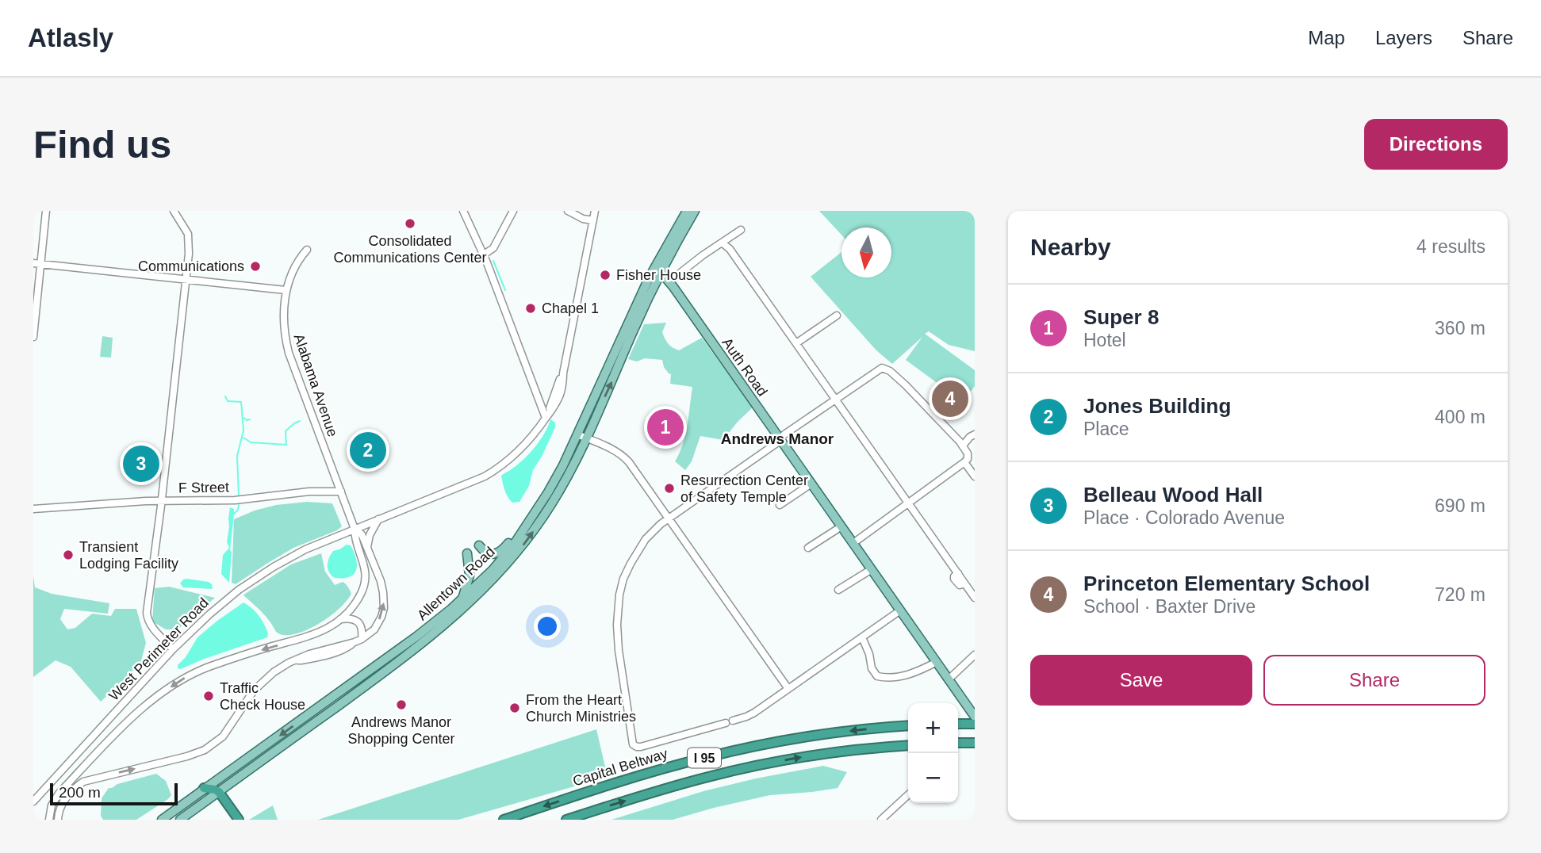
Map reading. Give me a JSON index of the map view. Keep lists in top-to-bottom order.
{
  "streets": {
    "highway": ["I 95", "Capital Beltway"],
    "main road": ["Auth Road", "Allentown Road"],
    "street": ["Alabama Avenue", "F Street", "West Perimeter Road"]
  },
  "crossings": [
    ["Auth Road", "Allentown Road"],
    ["Alabama Avenue", "F Street"],
    ["Alabama Avenue", "West Perimeter Road"]
  ],
  "districts": ["Andrews Manor"],
  "places": [
    "Consolidated Communications Center",
    "Communications",
    "Fisher House",
    "Chapel 1",
    "Resurrection Center of Safety Temple",
    "Transient Lodging Facility",
    "Traffic Check House",
    "Andrews Manor Shopping Center",
    "From the Heart Church Ministries"
  ],
  "scale_bar": "200 m",
  "north": "bottom",
  "page": {
    "header": "Atlasly",
    "nav": ["Map", "Layers", "Share"],
    "buttons": [
      "Directions",
      ["Save", "Share"]
    ],
    "title": "Find us",
    "heading": ["Nearby", "4 results"],
    "list": [
      {
        "mark": "1",
        "name": "Super 8",
        "note": "Hotel",
        "value": "360 m"
      },
      {
        "mark": "2",
        "name": "Jones Building",
        "note": "Place",
        "value": "400 m"
      },
      {
        "mark": "3",
        "name": "Belleau Wood Hall",
        "note": "Place · Colorado Avenue",
        "value": "690 m"
      },
      {
        "mark": "4",
        "name": "Princeton Elementary School",
        "note": "School · Baxter Drive",
        "value": "720 m"
      }
    ],
    "pins": [
      "4",
      "1",
      "2",
      "3"
    ],
    "map_buttons": ["+", "−"],
    "scale": "200 m"
  }
}
